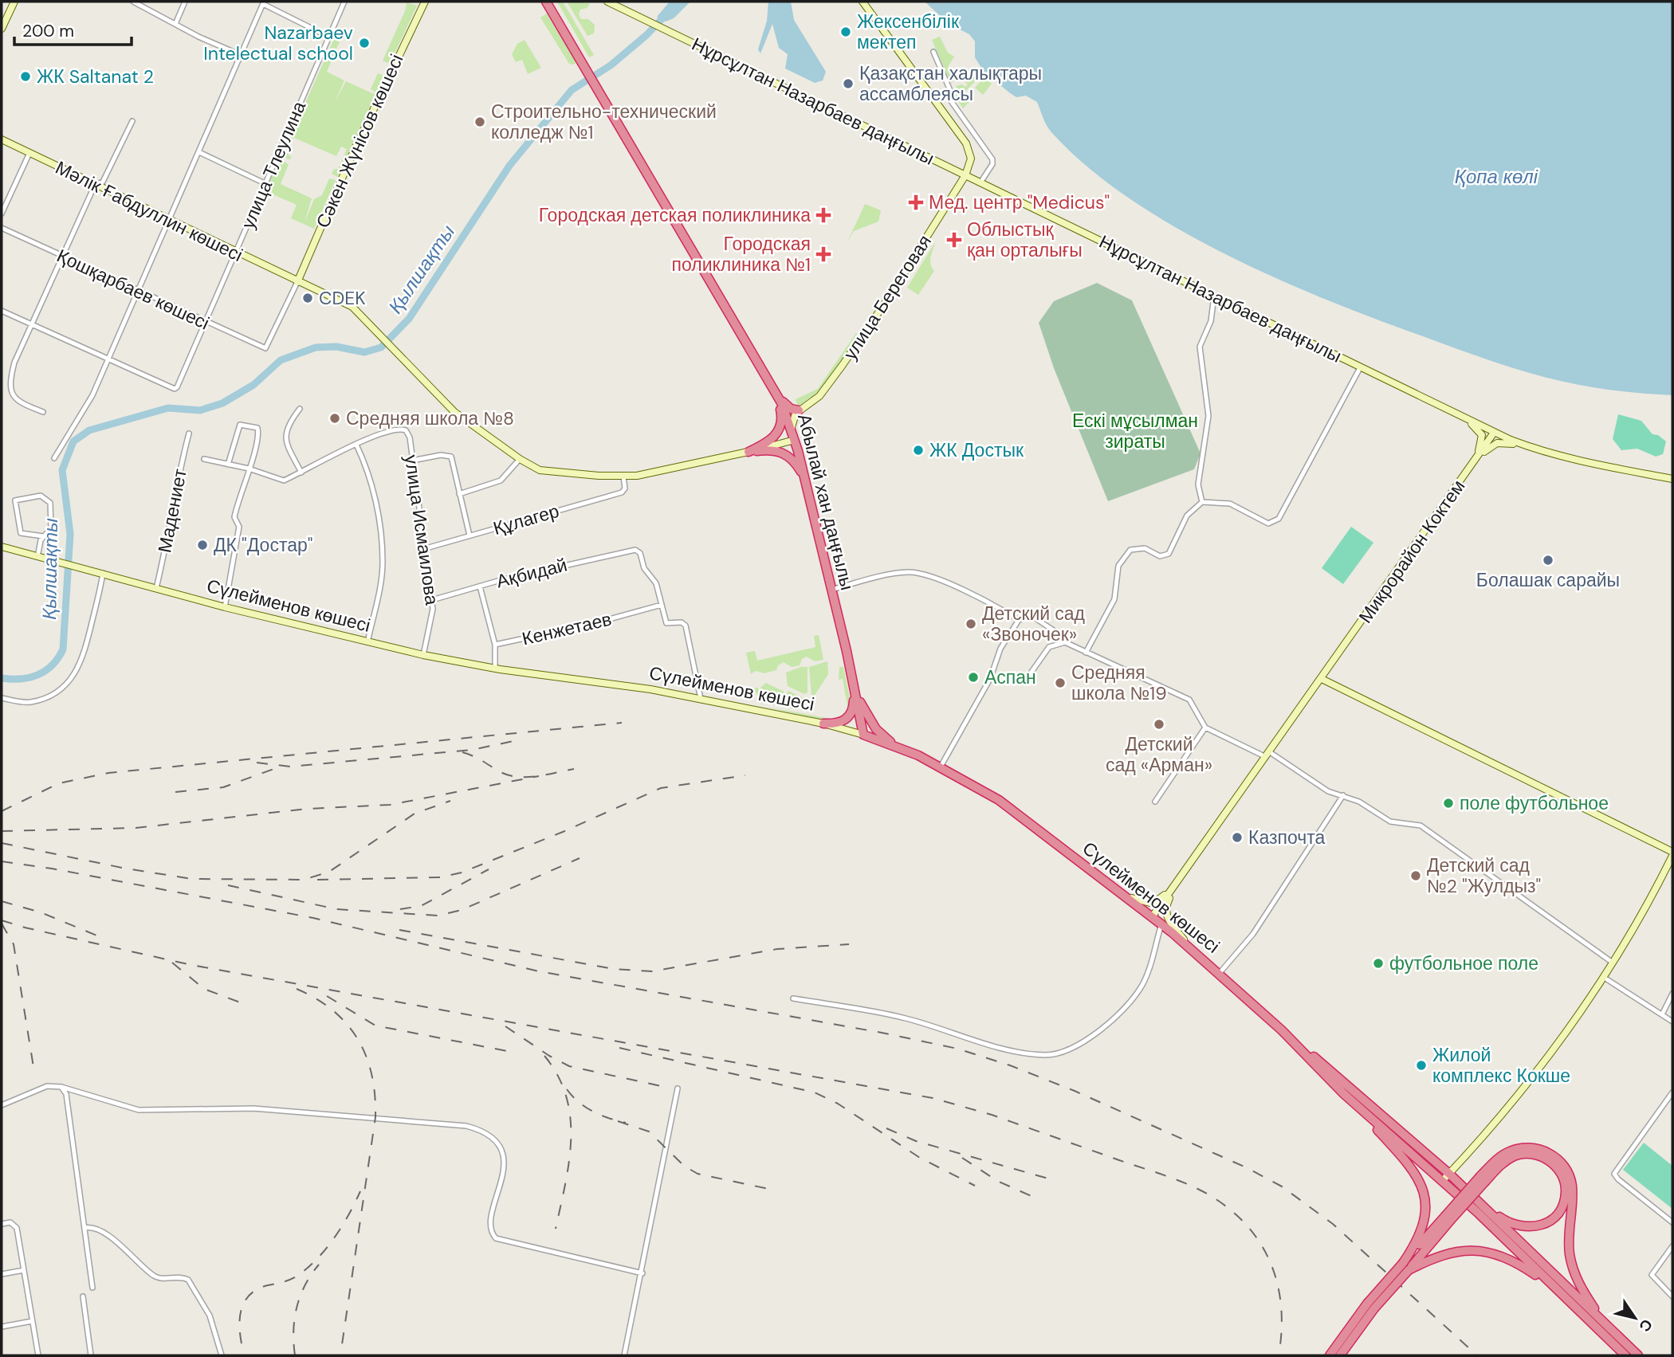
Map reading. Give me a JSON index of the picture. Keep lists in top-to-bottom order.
{
  "streets": {
    "highway": ["Абылай хан даңғылы", "Сүлейменов көшесі"],
    "street": [
      "Нұрсұлтан Назарбаев даңғылы",
      "Сәкен Жүнісов көшесі",
      "улица Тлеулина",
      "Мәлік Ғабдуллин көшесі",
      "Қошқарбаев көшесі",
      "улица Береговая",
      "Мадениет",
      "Құлагер",
      "улица Исмаилова",
      "Микрорайон Коктем",
      "Ақбидай",
      "Кенжетаев"
    ]
  },
  "crossings": [
    ["Нұрсұлтан Назарбаев даңғылы", "улица Береговая"],
    ["Нұрсұлтан Назарбаев даңғылы", "Микрорайон Коктем"],
    ["Сәкен Жүнісов көшесі", "Мәлік Ғабдуллин көшесі"],
    ["Сәкен Жүнісов көшесі", "Қошқарбаев көшесі"],
    ["улица Тлеулина", "Мәлік Ғабдуллин көшесі"],
    ["улица Тлеулина", "Қошқарбаев көшесі"],
    ["Мәлік Ғабдуллин көшесі", "Қошқарбаев көшесі"],
    ["Мәлік Ғабдуллин көшесі", "Абылай хан даңғылы"],
    ["Мәлік Ғабдуллин көшесі", "Құлагер"],
    ["Абылай хан даңғылы", "Сүлейменов көшесі"],
    ["Мадениет", "Сүлейменов көшесі"],
    ["Құлагер", "улица Исмаилова"],
    ["улица Исмаилова", "Ақбидай"],
    ["улица Исмаилова", "Сүлейменов көшесі"],
    ["Ақбидай", "Кенжетаев"]
  ],
  "water": ["Қопа көлі", "Қылшақты"],
  "parks": ["Ескі мұсылман зираты"],
  "places": {
    "other": [
      "Жексенбілік мектеп",
      "Nazarbaev Intelectual school",
      "ЖК Saltanat 2",
      "Қазақстан халықтары ассамблеясы",
      "Строительно-технический колледж №1",
      "CDEK",
      "Средняя школа №8",
      "ЖК Достык",
      "ДК \"Достар\"",
      "Болашак сарайы",
      "Детский сад «Звоночек»",
      "Аспан",
      "Средняя школа №19",
      "Детский сад «Арман»",
      "поле футбольное",
      "Казпочта",
      "Детский сад №2 \"Жулдыз\"",
      "футбольное поле",
      "Жилой комплекс Кокше"
    ],
    "health": [
      "Мед. центр \"Medicus\"",
      "Городская детская поликлиника",
      "Облыстық қан орталығы",
      "Городская поликлиника №1"
    ]
  },
  "scale_bar": "200 m",
  "north": "bottom right"
}
